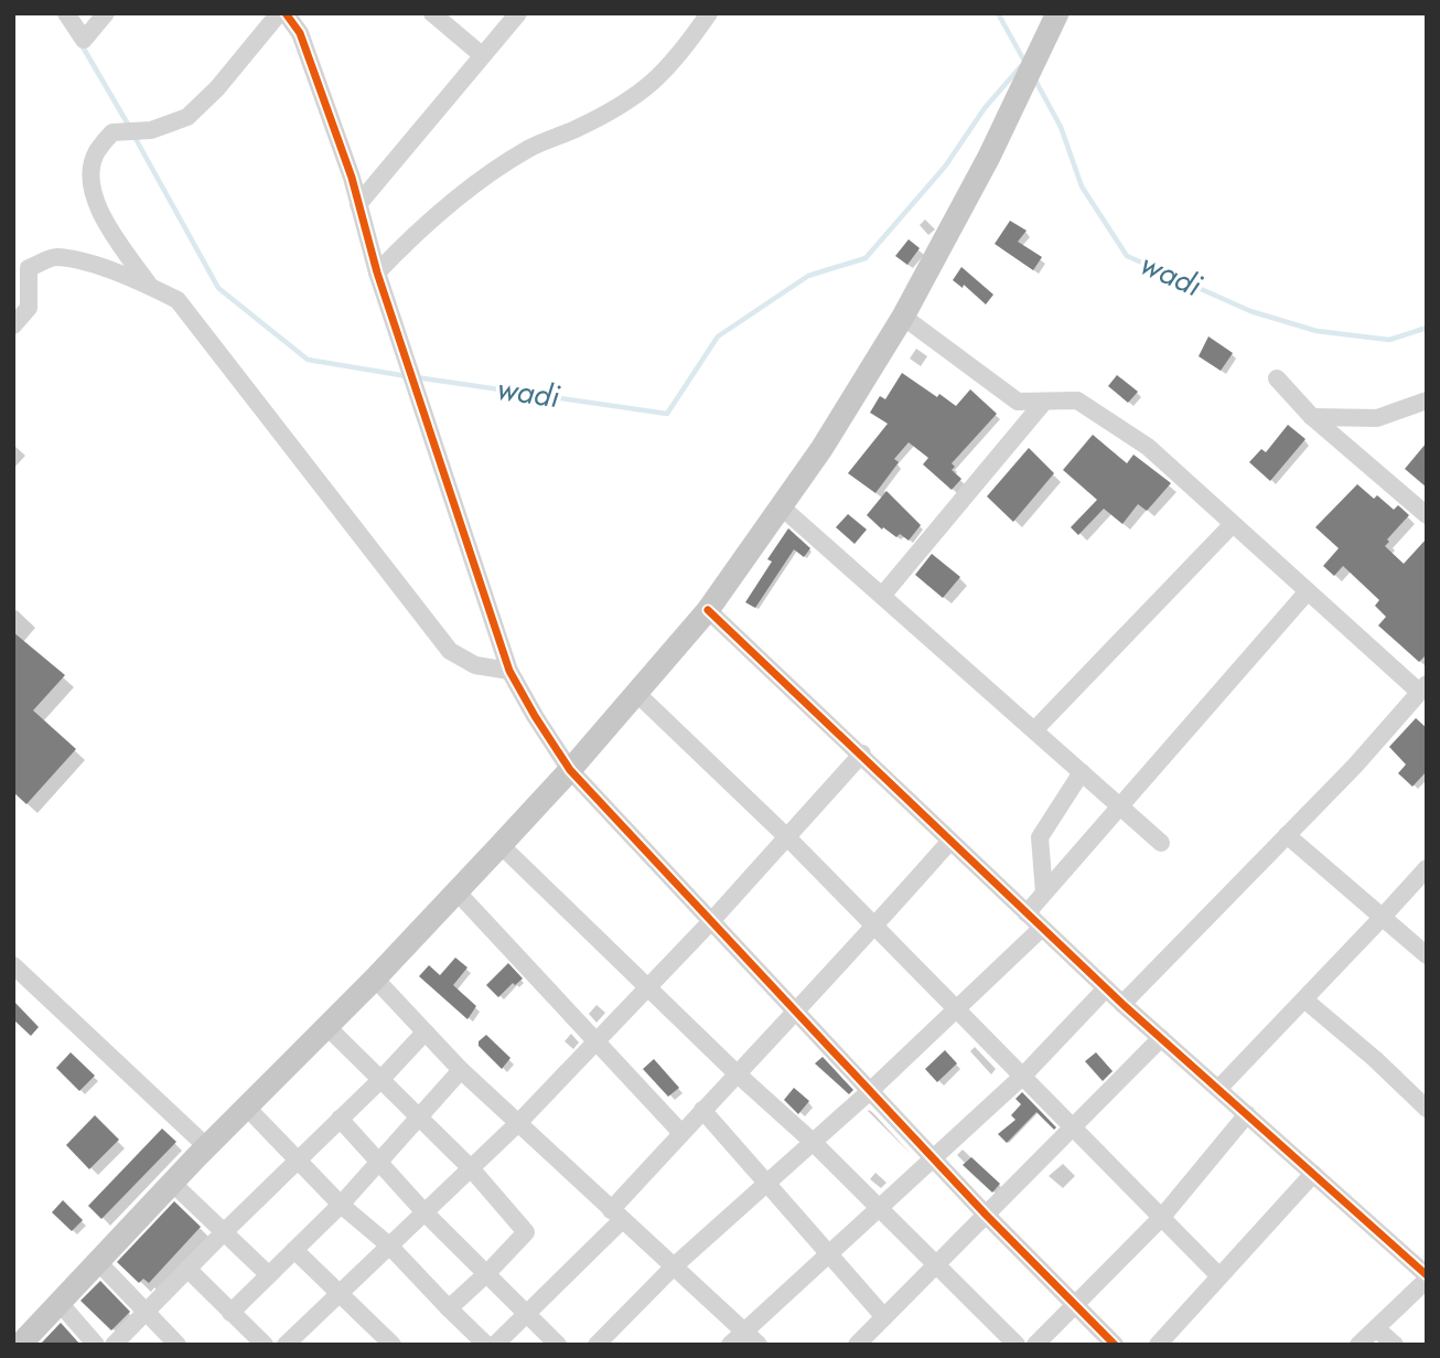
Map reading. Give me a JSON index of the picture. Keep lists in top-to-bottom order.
{
  "water": ["wadi"]
}
